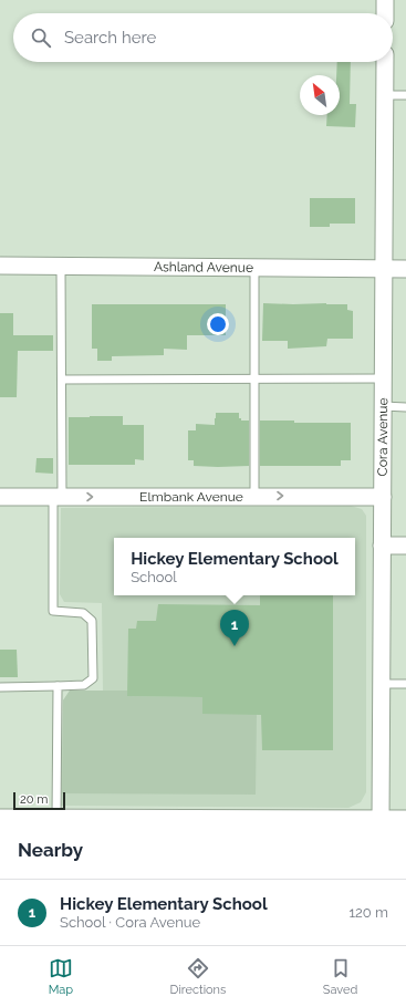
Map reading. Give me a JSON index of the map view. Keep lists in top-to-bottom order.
{
  "streets": {
    "street": ["Ashland Avenue", "Cora Avenue", "Elmbank Avenue"]
  },
  "crossings": [
    ["Ashland Avenue", "Cora Avenue"],
    ["Cora Avenue", "Elmbank Avenue"]
  ],
  "one_way": ["Elmbank Avenue"],
  "scale_bar": "20 m",
  "north": "top left",
  "page": {
    "search": "Search here",
    "popup": ["Hickey Elementary School", "School"],
    "pins": "1",
    "scale": "20 m",
    "heading": "Nearby",
    "list": [
      {
        "mark": "1",
        "name": "Hickey Elementary School",
        "note": "School · Cora Avenue",
        "value": "120 m"
      }
    ],
    "nav": ["Map", "Directions", "Saved"]
  }
}
